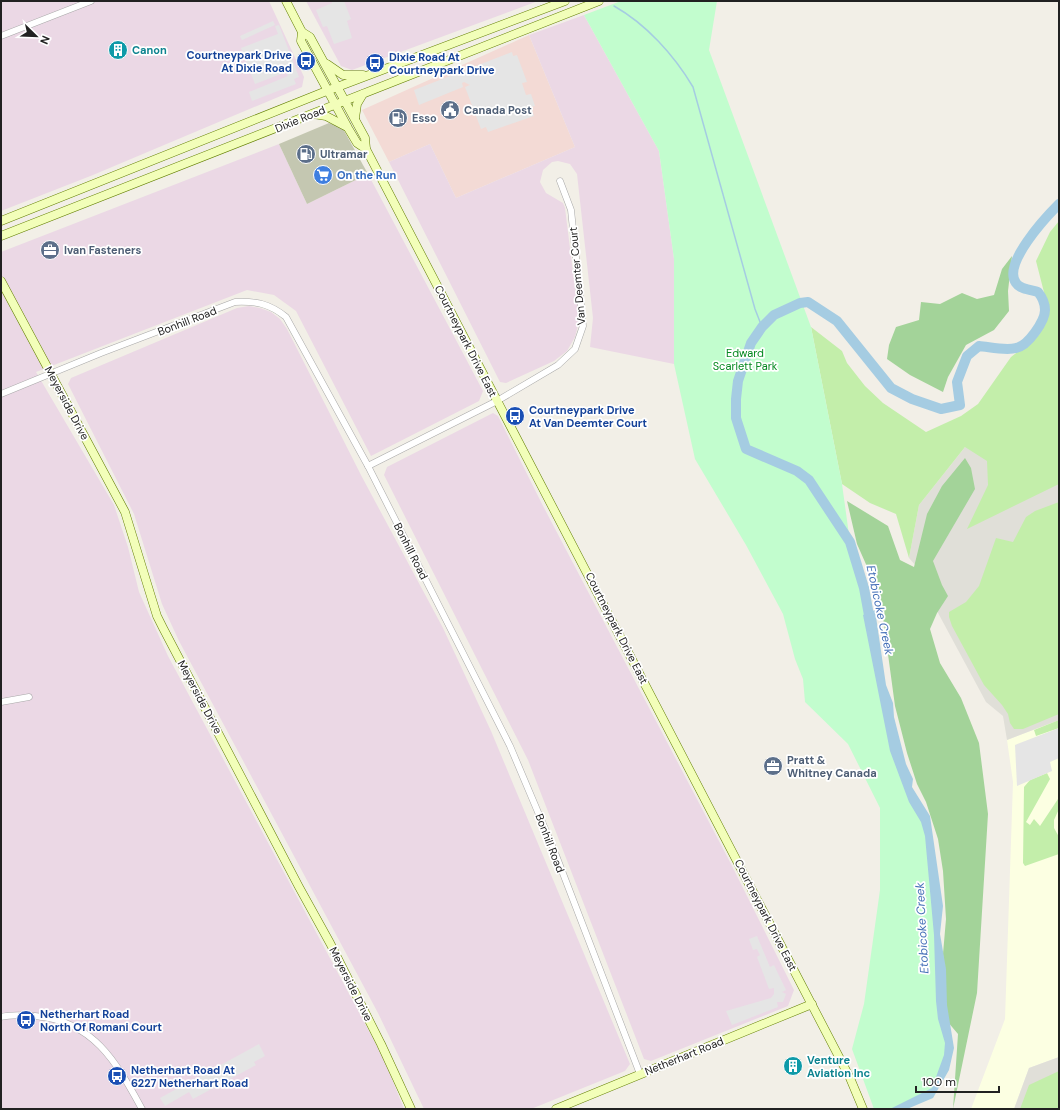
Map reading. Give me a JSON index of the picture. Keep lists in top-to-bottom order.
{
  "streets": {
    "street": [
      "Dixie Road",
      "Van Deemter Court",
      "Bonhill Road",
      "Courtneypark Drive East",
      "Meyerside Drive",
      "Netherhart Road"
    ]
  },
  "crossings": [
    ["Dixie Road", "Courtneypark Drive East"],
    ["Van Deemter Court", "Bonhill Road"],
    ["Van Deemter Court", "Courtneypark Drive East"],
    ["Bonhill Road", "Meyerside Drive"],
    ["Bonhill Road", "Netherhart Road"],
    ["Courtneypark Drive East", "Netherhart Road"]
  ],
  "water": ["Etobicoke Creek"],
  "parks": ["Edward Scarlett Park"],
  "places": {
    "building": ["Canon", "Venture Aviation Inc"],
    "bus stop": [
      "Courtneypark Drive At Dixie Road",
      "Dixie Road At Courtneypark Drive",
      "Courtneypark Drive At Van Deemter Court",
      "Netherhart Road North Of Romani Court",
      "Netherhart Road At 6227 Netherhart Road"
    ],
    "public building": ["Canada Post"],
    "fuel station": ["Esso", "Ultramar"],
    "supermarket": ["On the Run"],
    "office": ["Ivan Fasteners", "Pratt & Whitney Canada"]
  },
  "scale_bar": "100 m",
  "north": "bottom right"
}
